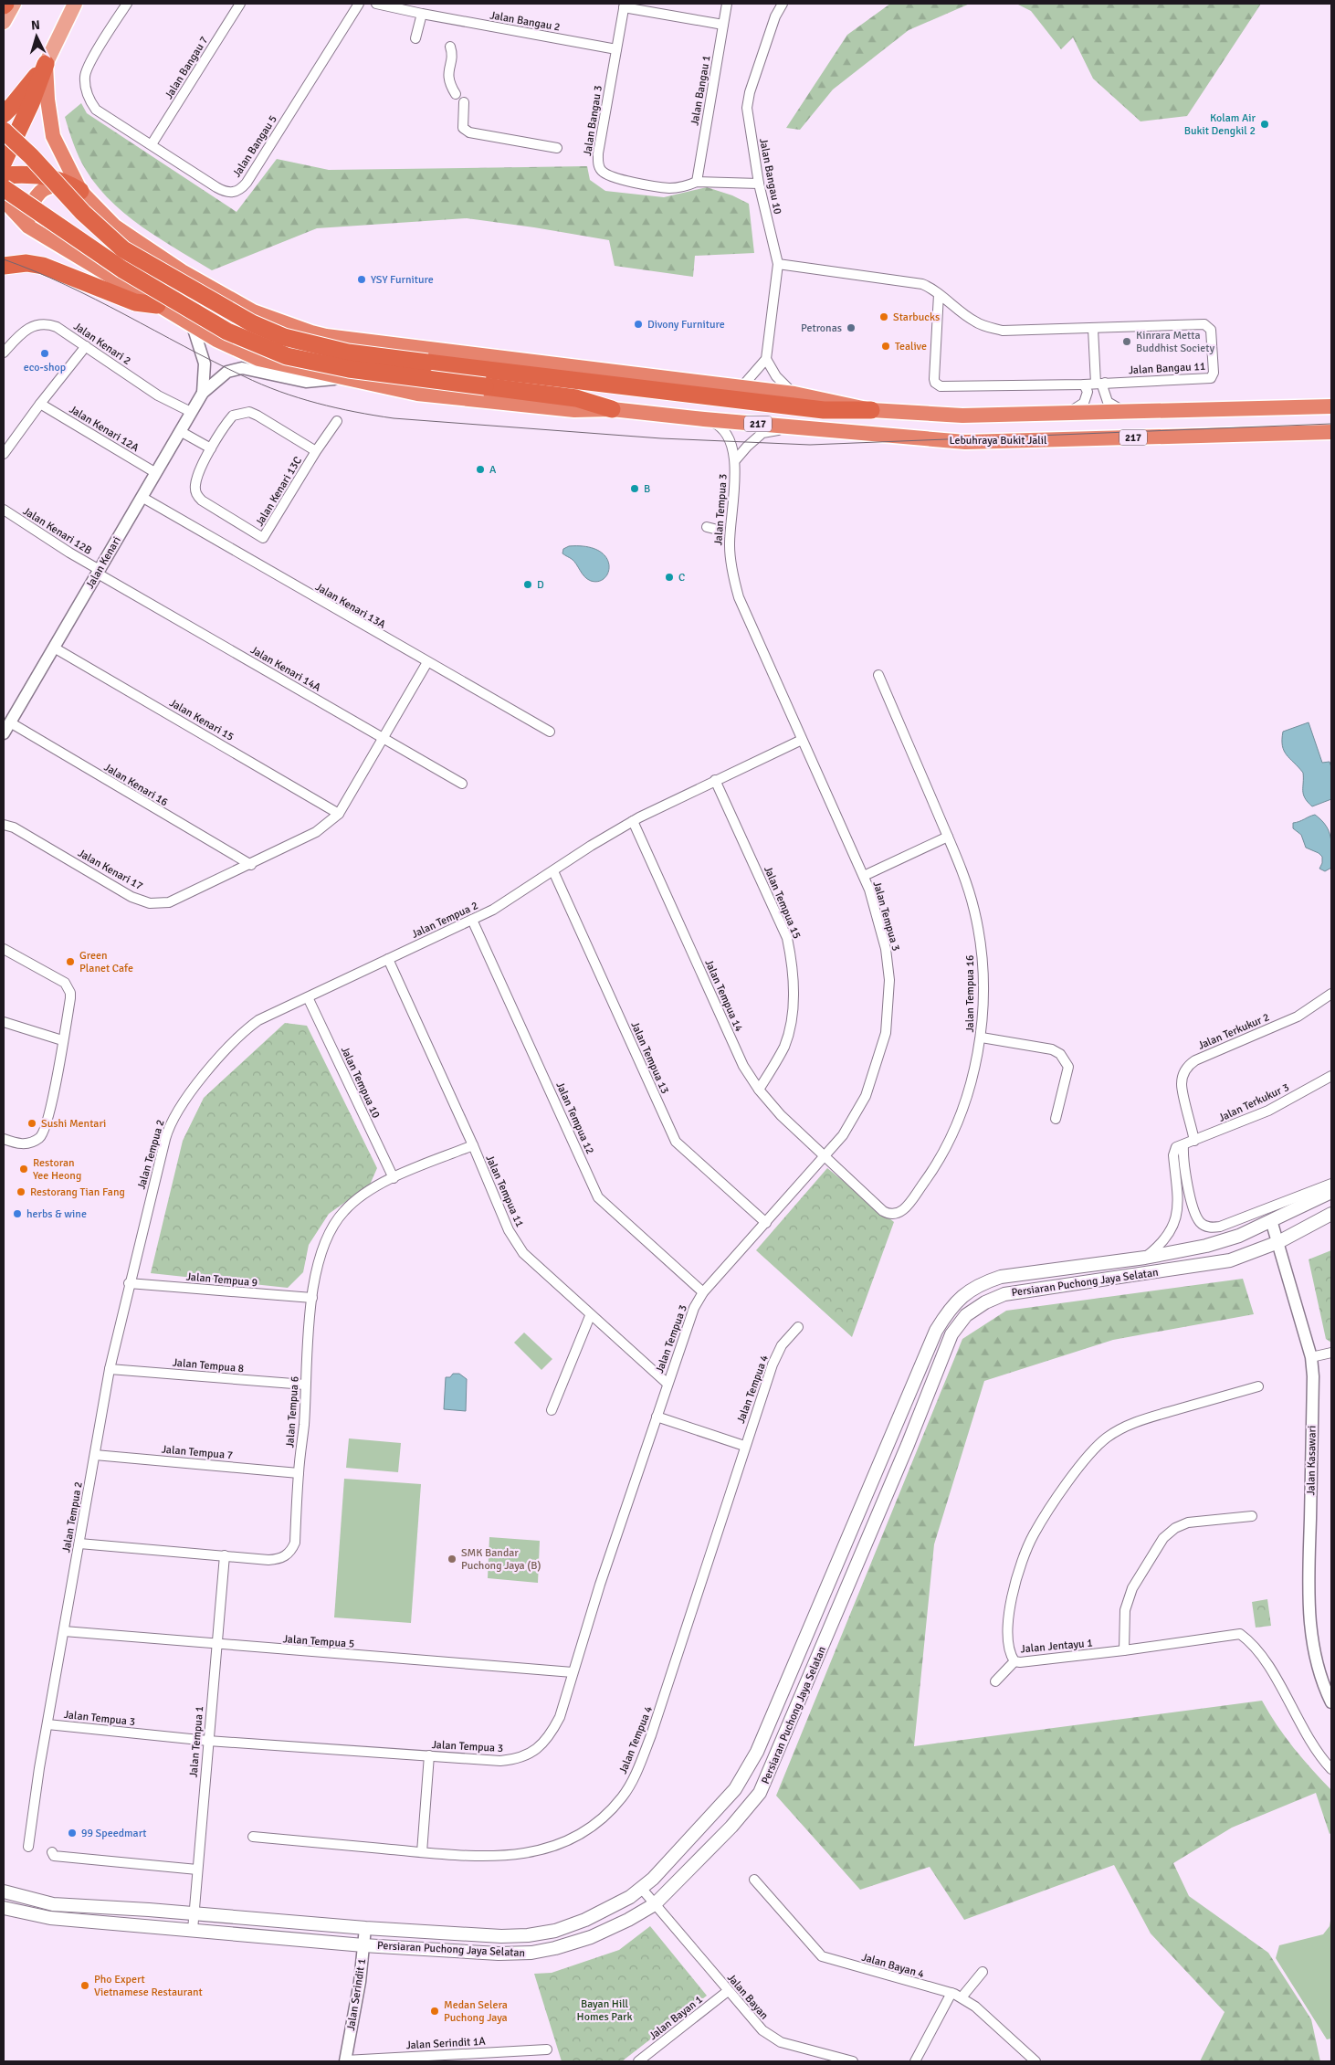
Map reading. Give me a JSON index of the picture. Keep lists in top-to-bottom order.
{
  "streets": {
    "highway": ["217", "Lebuhraya Bukit Jalil"],
    "main road": ["Persiaran Puchong Jaya Selatan"],
    "street": [
      "Jalan Bangau 2",
      "Jalan Bangau 7",
      "Jalan Bangau 1",
      "Jalan Bangau 3",
      "Jalan Bangau 5",
      "Jalan Bangau 10",
      "Jalan Kenari 2",
      "Jalan Bangau 11",
      "Jalan Kenari 12A",
      "Jalan Kenari 13C",
      "Jalan Tempua 3",
      "Jalan Kenari 12B",
      "Jalan Kenari",
      "Jalan Kenari 13A",
      "Jalan Kenari 14A",
      "Jalan Kenari 15",
      "Jalan Kenari 16",
      "Jalan Kenari 17",
      "Jalan Tempua 15",
      "Jalan Tempua 2",
      "Jalan Tempua 16",
      "Jalan Tempua 14",
      "Jalan Terkukur 2",
      "Jalan Tempua 13",
      "Jalan Tempua 10",
      "Jalan Terkukur 3",
      "Jalan Tempua 12",
      "Jalan Tempua 11",
      "Jalan Tempua 9",
      "Jalan Tempua 8",
      "Jalan Tempua 4",
      "Jalan Tempua 6",
      "Jalan Tempua 7",
      "Jalan Kasawari",
      "Jalan Tempua 5",
      "Jalan Jentayu 1",
      "Jalan Tempua 1",
      "Jalan Bayan 4",
      "Jalan Serindit 1",
      "Jalan Bayan",
      "Jalan Bayan 1",
      "Jalan Serindit 1A"
    ]
  },
  "crossings": [
    ["Jalan Bangau 2", "Jalan Bangau 3"],
    ["Jalan Bangau 7", "Jalan Bangau 5"],
    ["Jalan Bangau 1", "Jalan Bangau 3"],
    ["Jalan Kenari 2", "Jalan Kenari"],
    ["Jalan Kenari 12A", "Jalan Kenari"],
    ["Lebuhraya Bukit Jalil", "Jalan Tempua 3"],
    ["Lebuhraya Bukit Jalil", "Jalan Kenari"],
    ["Jalan Tempua 3", "Jalan Tempua 2"],
    ["Jalan Tempua 3", "Jalan Tempua 16"],
    ["Jalan Tempua 3", "Jalan Tempua 14"],
    ["Jalan Tempua 3", "Jalan Tempua 13"],
    ["Jalan Tempua 3", "Jalan Tempua 12"],
    ["Jalan Tempua 3", "Jalan Tempua 11"],
    ["Jalan Tempua 3", "Jalan Tempua 5"],
    ["Jalan Tempua 3", "Jalan Tempua 1"],
    ["Jalan Kenari 12B", "Jalan Kenari"],
    ["Jalan Kenari 12B", "Jalan Kenari 14A"],
    ["Jalan Kenari", "Jalan Kenari 13A"],
    ["Jalan Kenari", "Jalan Kenari 14A"],
    ["Jalan Kenari", "Jalan Kenari 15"],
    ["Jalan Kenari", "Jalan Kenari 16"],
    ["Jalan Kenari 13A", "Jalan Kenari 17"],
    ["Jalan Kenari 14A", "Jalan Kenari 17"],
    ["Jalan Kenari 15", "Jalan Kenari 17"],
    ["Jalan Kenari 16", "Jalan Kenari 17"],
    ["Jalan Tempua 15", "Jalan Tempua 2"],
    ["Jalan Tempua 15", "Jalan Tempua 14"],
    ["Jalan Tempua 2", "Jalan Tempua 14"],
    ["Jalan Tempua 2", "Jalan Tempua 13"],
    ["Jalan Tempua 2", "Jalan Tempua 10"],
    ["Jalan Tempua 2", "Jalan Tempua 12"],
    ["Jalan Tempua 2", "Jalan Tempua 11"],
    ["Jalan Tempua 2", "Jalan Tempua 9"],
    ["Jalan Tempua 2", "Jalan Tempua 8"],
    ["Jalan Tempua 2", "Jalan Tempua 6"],
    ["Jalan Tempua 2", "Jalan Tempua 7"],
    ["Jalan Tempua 2", "Jalan Tempua 5"],
    ["Jalan Tempua 16", "Jalan Tempua 14"],
    ["Jalan Terkukur 2", "Jalan Terkukur 3"],
    ["Jalan Tempua 10", "Jalan Tempua 6"],
    ["Jalan Tempua 11", "Jalan Tempua 6"],
    ["Jalan Tempua 9", "Jalan Tempua 6"],
    ["Persiaran Puchong Jaya Selatan", "Jalan Kasawari"],
    ["Persiaran Puchong Jaya Selatan", "Jalan Tempua 1"],
    ["Persiaran Puchong Jaya Selatan", "Jalan Serindit 1"],
    ["Persiaran Puchong Jaya Selatan", "Jalan Bayan"],
    ["Jalan Tempua 8", "Jalan Tempua 6"],
    ["Jalan Tempua 6", "Jalan Tempua 7"],
    ["Jalan Tempua 6", "Jalan Tempua 1"],
    ["Jalan Tempua 5", "Jalan Tempua 1"],
    ["Jalan Serindit 1", "Jalan Serindit 1A"],
    ["Jalan Bayan", "Jalan Bayan 1"]
  ],
  "parks": ["Bayan Hill Homes Park"],
  "places": [
    "Kolam Air Bukit Dengkil 2",
    "YSY Furniture",
    "Starbucks",
    "Divony Furniture",
    "Petronas",
    "Kinrara Metta Buddhist Society",
    "Tealive",
    "eco-shop",
    "A",
    "B",
    "C",
    "D",
    "Green Planet Cafe",
    "Sushi Mentari",
    "Restoran Yee Heong",
    "Restorang Tian Fang",
    "herbs & wine",
    "SMK Bandar Puchong Jaya (B)",
    "99 Speedmart",
    "Pho Expert Vietnamese Restaurant",
    "Medan Selera Puchong Jaya"
  ],
  "north": "top"
}
